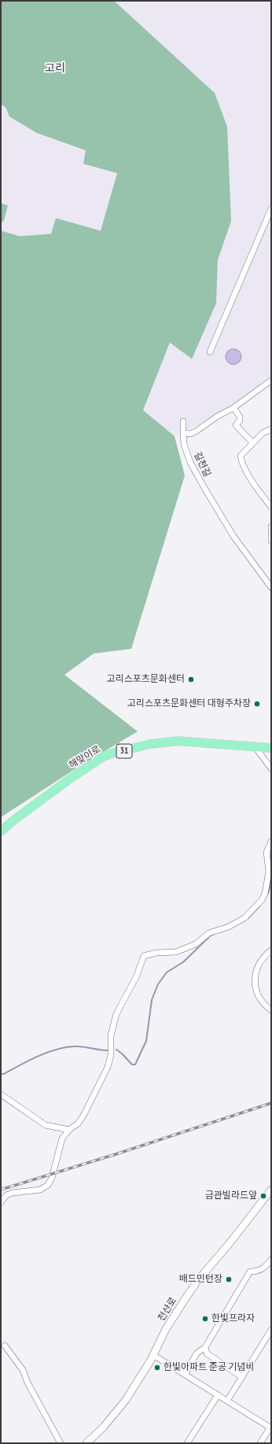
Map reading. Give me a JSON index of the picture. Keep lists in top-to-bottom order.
{
  "streets": {
    "main road": ["31", "해맞이로"],
    "street": ["길천길", "천산로"]
  },
  "districts": ["고리"],
  "places": [
    "고리스포츠문화센터",
    "고리스포츠문화센터 대형주차장",
    "금관빌라드앞",
    "배드민턴장",
    "한빛프라자",
    "한빛아파트 준공 기념비"
  ]
}
